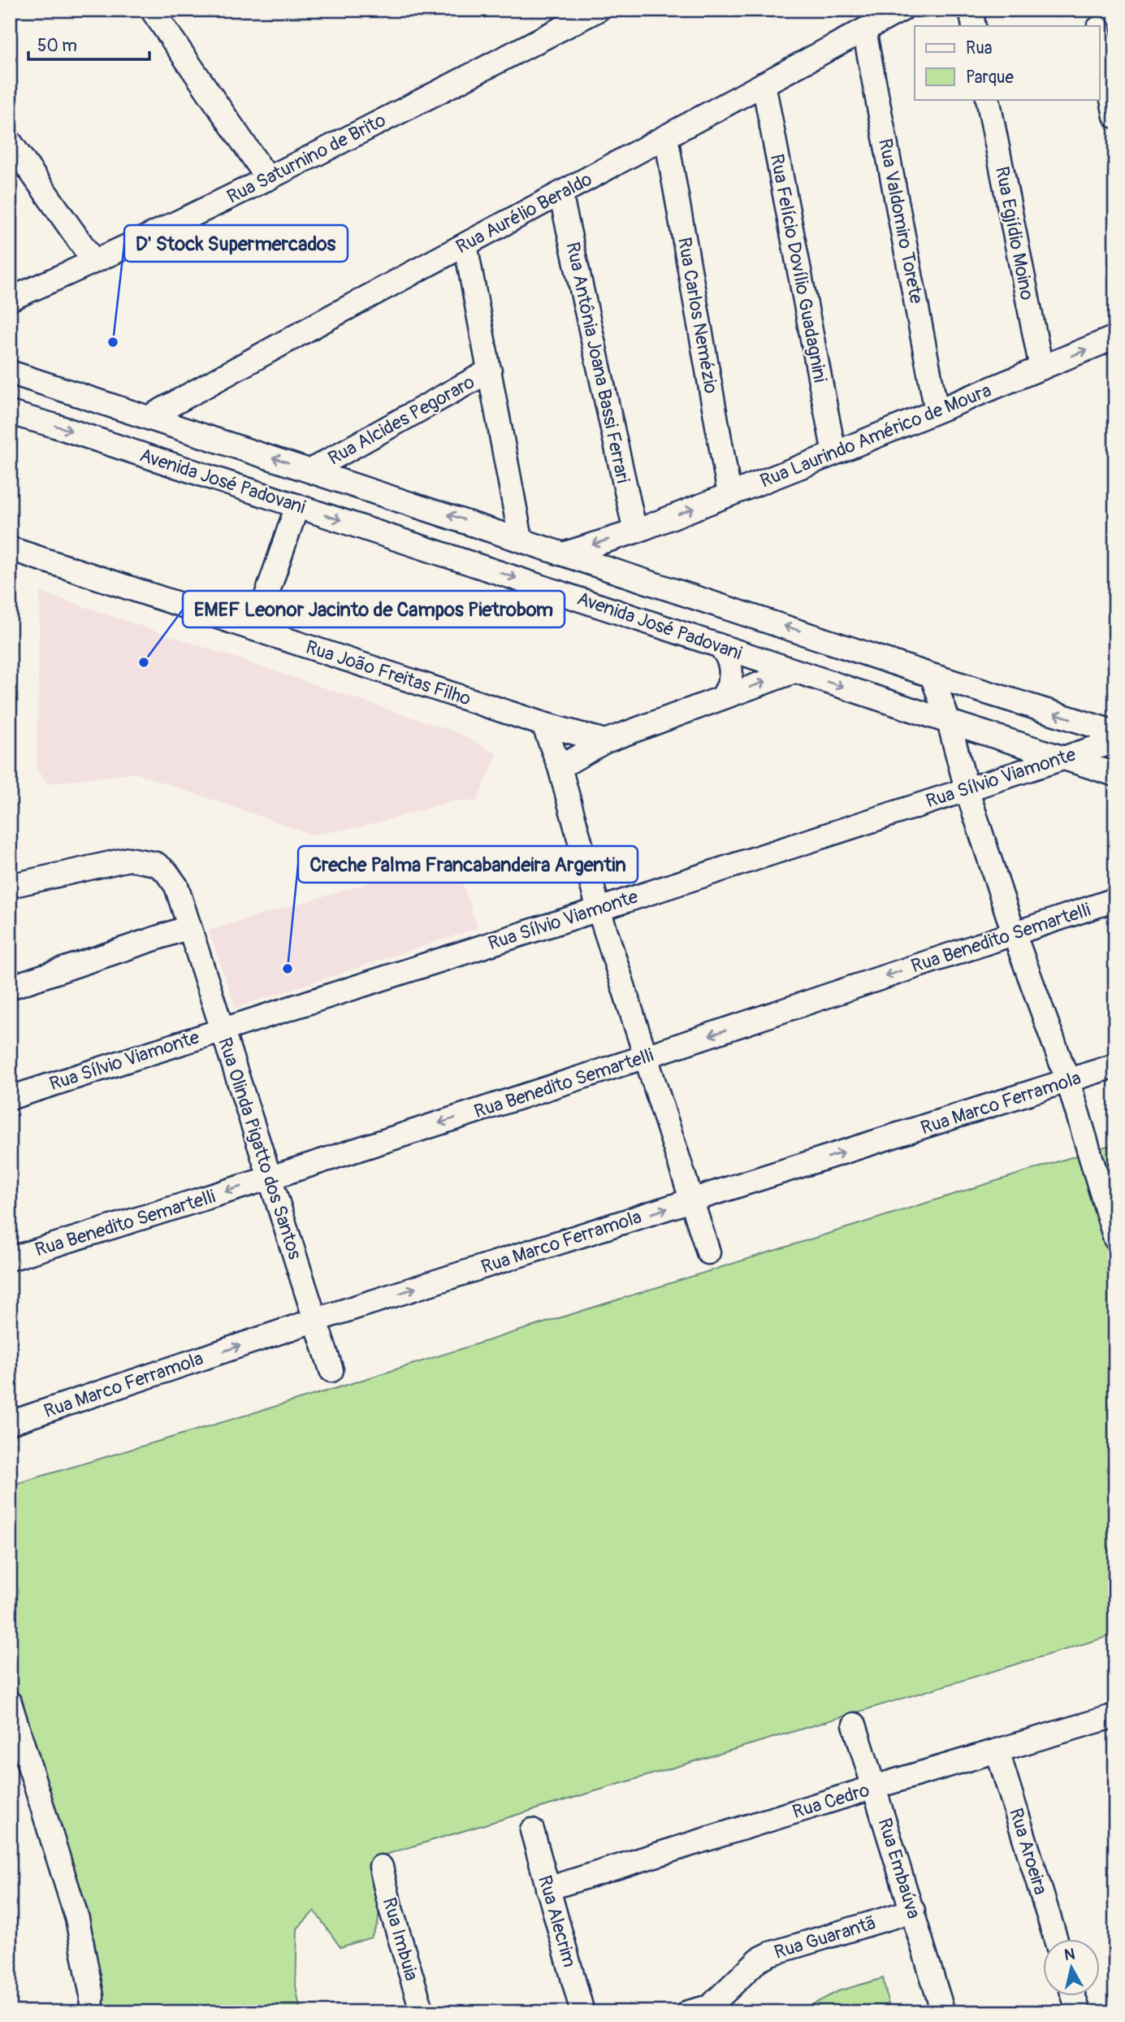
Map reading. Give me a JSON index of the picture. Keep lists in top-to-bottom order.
{
  "streets": {
    "street": [
      "Rua Saturnino de Brito",
      "Rua Aurélio Beraldo",
      "Rua Valdomiro Torete",
      "Rua Egjídio Moino",
      "Rua Felício Dovílio Guadagnini",
      "Rua Carlos Nemézio",
      "Rua Antônia Joana Bassi Ferrari",
      "Rua Alcides Pegoraro",
      "Rua Laurindo Américo de Moura",
      "Avenida José Padovani",
      "Rua João Freitas Filho",
      "Rua Sílvio Viamonte",
      "Rua Benedito Semartelli",
      "Rua Marco Ferramola",
      "Rua Olinda Pigatto dos Santos",
      "Rua Cedro",
      "Rua Aroeira",
      "Rua Embaúva",
      "Rua Alecrim",
      "Rua Guarantã",
      "Rua Imbuia"
    ]
  },
  "crossings": [
    ["Rua Aurélio Beraldo", "Rua Valdomiro Torete"],
    ["Rua Aurélio Beraldo", "Rua Felício Dovílio Guadagnini"],
    ["Rua Aurélio Beraldo", "Rua Carlos Nemézio"],
    ["Rua Aurélio Beraldo", "Rua Antônia Joana Bassi Ferrari"],
    ["Rua Aurélio Beraldo", "Avenida José Padovani"],
    ["Rua Valdomiro Torete", "Rua Laurindo Américo de Moura"],
    ["Rua Egjídio Moino", "Rua Laurindo Américo de Moura"],
    ["Rua Felício Dovílio Guadagnini", "Rua Laurindo Américo de Moura"],
    ["Rua Carlos Nemézio", "Rua Laurindo Américo de Moura"],
    ["Rua Antônia Joana Bassi Ferrari", "Rua Laurindo Américo de Moura"],
    ["Rua Alcides Pegoraro", "Avenida José Padovani"],
    ["Rua Laurindo Américo de Moura", "Avenida José Padovani"],
    ["Avenida José Padovani", "Rua Sílvio Viamonte"],
    ["Rua Sílvio Viamonte", "Rua Olinda Pigatto dos Santos"],
    ["Rua Benedito Semartelli", "Rua Olinda Pigatto dos Santos"],
    ["Rua Marco Ferramola", "Rua Olinda Pigatto dos Santos"],
    ["Rua Cedro", "Rua Aroeira"],
    ["Rua Cedro", "Rua Embaúva"],
    ["Rua Cedro", "Rua Alecrim"],
    ["Rua Embaúva", "Rua Guarantã"]
  ],
  "one_way": ["Rua Benedito Semartelli", "Rua Marco Ferramola"],
  "places": ["D' Stock Supermercados", "EMEF Leonor Jacinto de Campos Pietrobom", "Creche Palma Francabandeira Argentin"],
  "legend": ["Rua", "Parque"],
  "scale_bar": "50 m",
  "north": "top"
}
